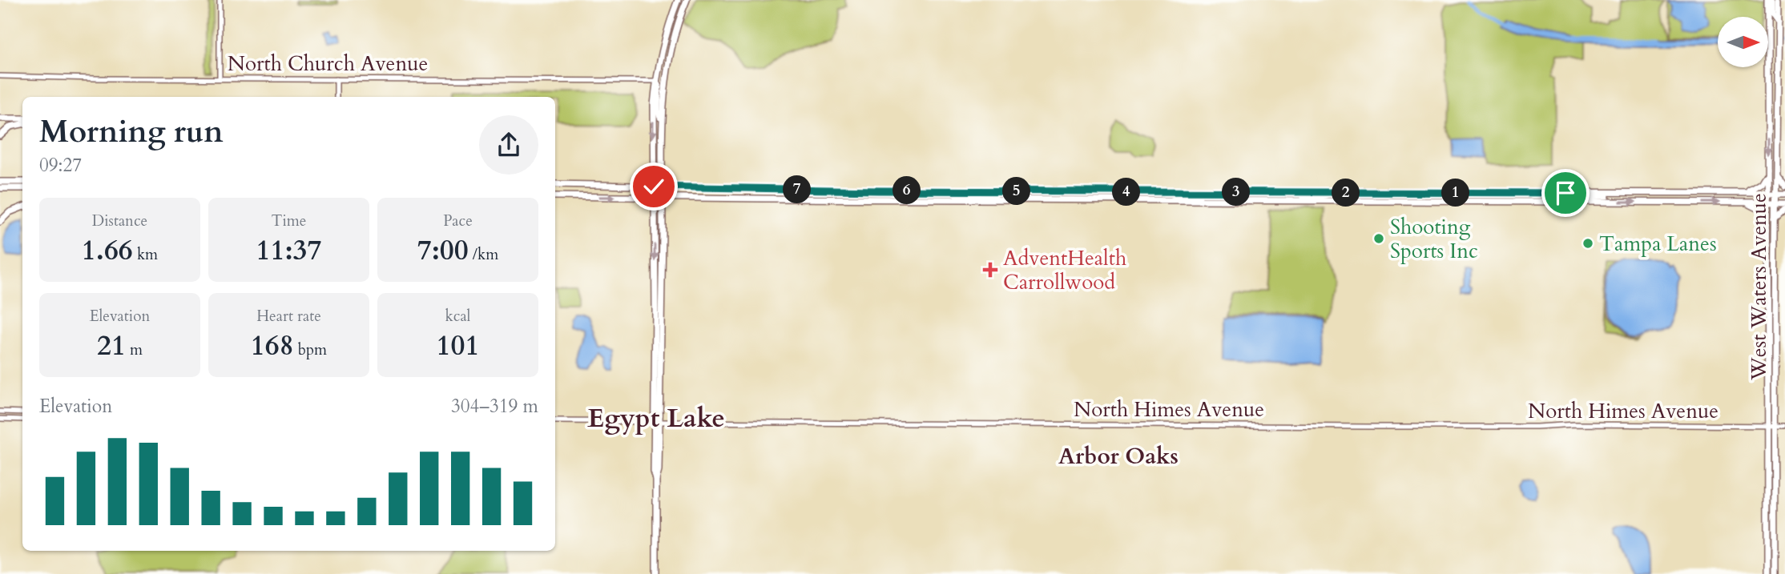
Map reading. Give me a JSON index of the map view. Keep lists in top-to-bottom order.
{
  "streets": {
    "main road": ["West Waters Avenue"],
    "street": ["North Church Avenue", "North Himes Avenue"]
  },
  "crossings": [
    ["West Waters Avenue", "North Himes Avenue"]
  ],
  "districts": ["Egypt Lake", "Arbor Oaks"],
  "places": {
    "other": ["Shooting Sports Inc", "Tampa Lanes"],
    "health": ["AdventHealth Carrollwood"]
  },
  "north": "right",
  "page": {
    "heading": ["Morning run", "09:27"],
    "pins": [
      "7",
      "6",
      "5",
      "3",
      "4",
      "1",
      "2"
    ],
    "stats": [
      ["Distance", "1.66 km"],
      ["Time", "11:37"],
      ["Pace", "7:00 /km"],
      ["Elevation", "21 m"],
      ["Heart rate", "168 bpm"],
      ["kcal", "101"]
    ],
    "chart": ["Elevation", "304–319 m"]
  }
}
